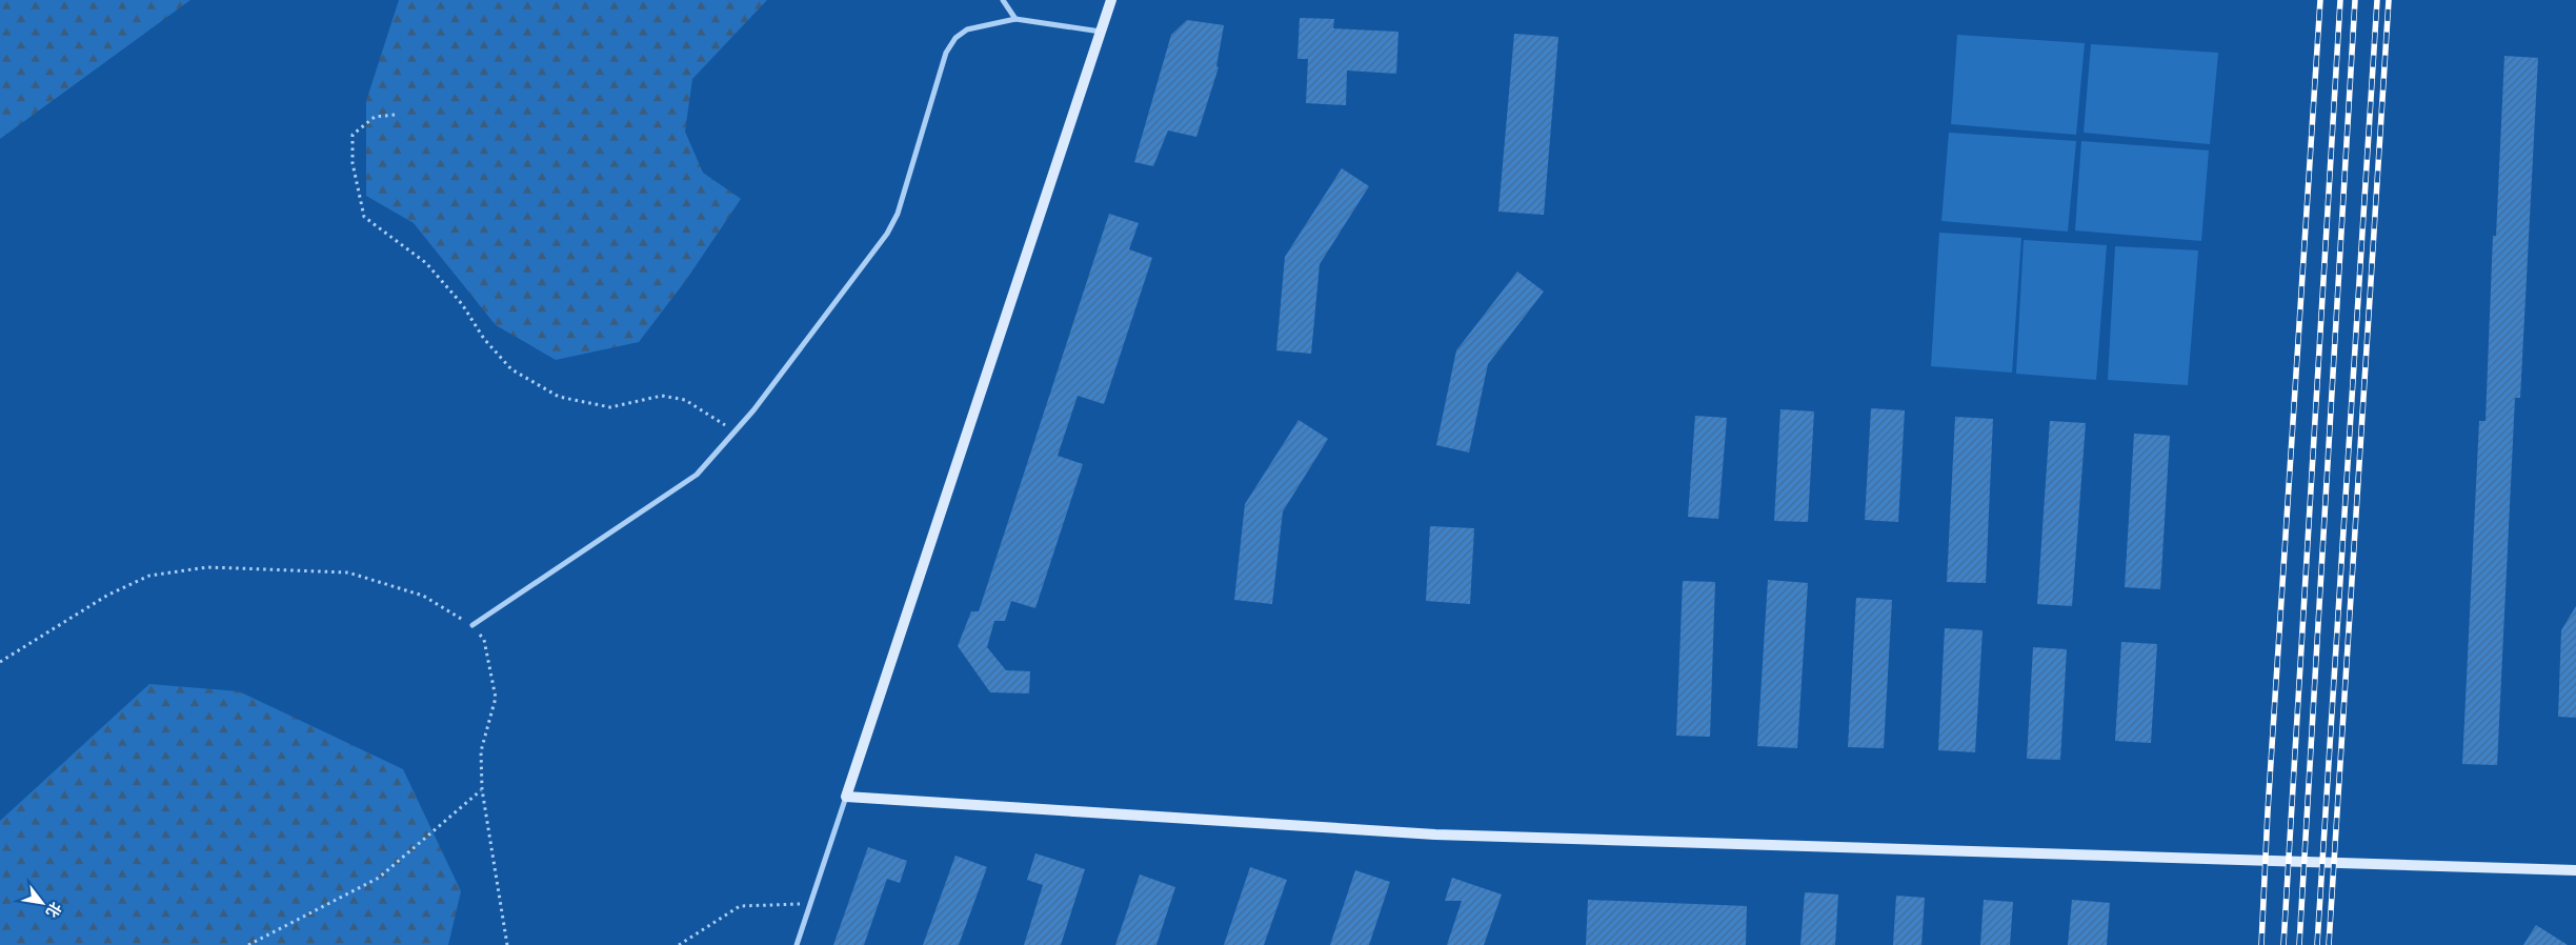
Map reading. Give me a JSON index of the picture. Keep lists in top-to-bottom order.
{
  "north": "bottom right"
}
